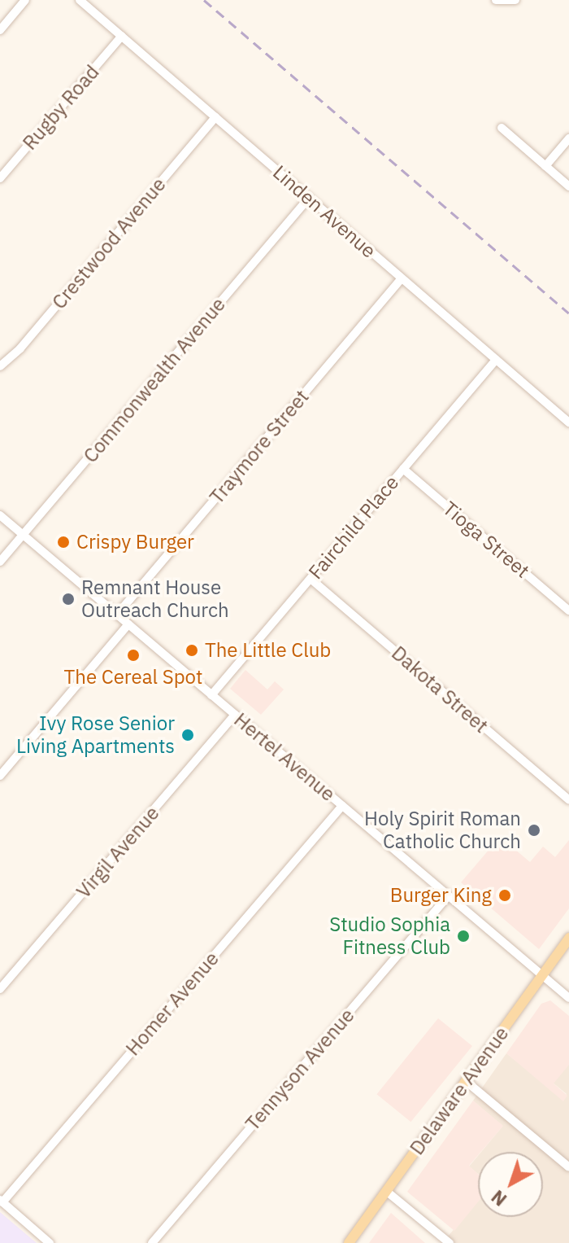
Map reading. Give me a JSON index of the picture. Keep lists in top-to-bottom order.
{
  "streets": {
    "main road": ["Delaware Avenue"],
    "street": [
      "Rugby Road",
      "Linden Avenue",
      "Crestwood Avenue",
      "Commonwealth Avenue",
      "Traymore Street",
      "Fairchild Place",
      "Tioga Street",
      "Dakota Street",
      "Hertel Avenue",
      "Virgil Avenue",
      "Homer Avenue",
      "Tennyson Avenue"
    ]
  },
  "crossings": [
    ["Rugby Road", "Linden Avenue"],
    ["Linden Avenue", "Crestwood Avenue"],
    ["Linden Avenue", "Commonwealth Avenue"],
    ["Linden Avenue", "Traymore Street"],
    ["Linden Avenue", "Fairchild Place"],
    ["Commonwealth Avenue", "Hertel Avenue"],
    ["Traymore Street", "Hertel Avenue"],
    ["Fairchild Place", "Tioga Street"],
    ["Fairchild Place", "Dakota Street"],
    ["Fairchild Place", "Hertel Avenue"],
    ["Hertel Avenue", "Virgil Avenue"],
    ["Hertel Avenue", "Homer Avenue"],
    ["Hertel Avenue", "Tennyson Avenue"],
    ["Hertel Avenue", "Delaware Avenue"]
  ],
  "places": [
    "Crispy Burger",
    "Remnant House Outreach Church",
    "The Little Club",
    "The Cereal Spot",
    "Ivy Rose Senior Living Apartments",
    "Holy Spirit Roman Catholic Church",
    "Burger King",
    "Studio Sophia Fitness Club"
  ],
  "north": "bottom left"
}
